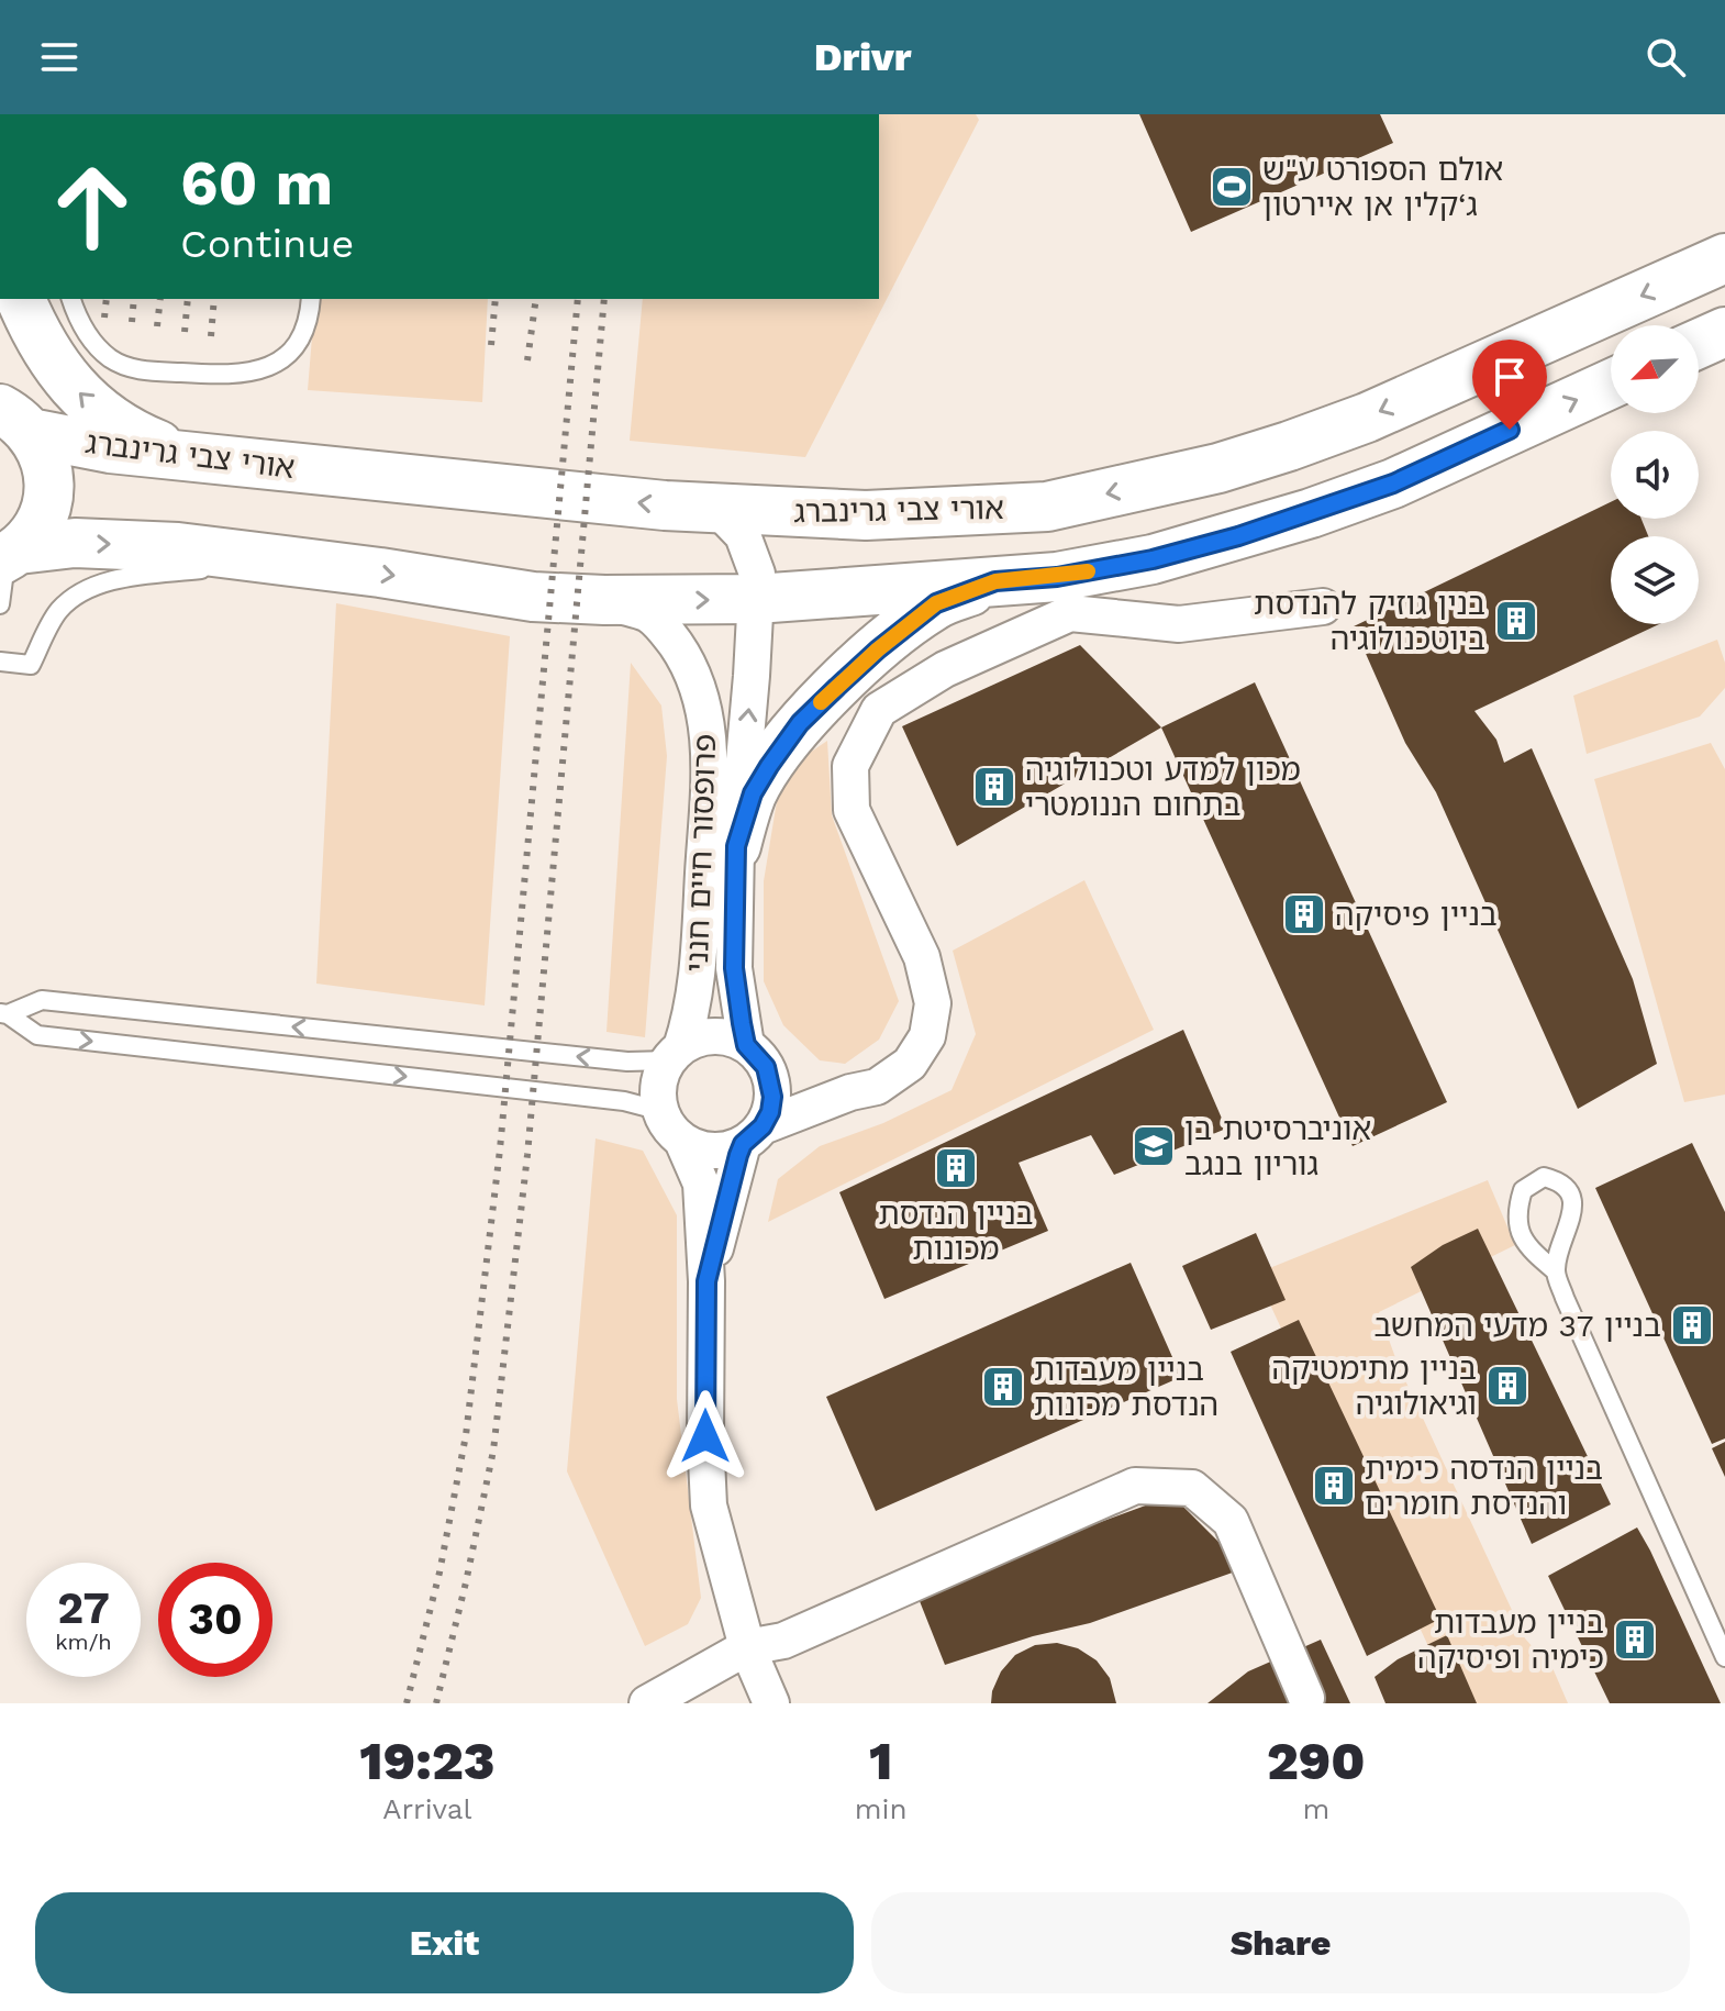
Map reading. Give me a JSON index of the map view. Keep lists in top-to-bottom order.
{
  "streets": {
    "main road": ["אורי צבי גרינברג"],
    "street": ["פרופסור חיים חנני"]
  },
  "crossings": [
    ["אורי צבי גרינברג", "פרופסור חיים חנני"]
  ],
  "places": {
    "sports": ["אולם הספורט ע\"ש ג‘קלין אן איירטון"],
    "building": [
      "בנין גוזיק להנדסת ביוטכנולוגיה",
      "מכון למדע וטכנולוגיה בתחום הננומטרי",
      "בניין פיסיקה",
      "בניין הנדסת מכונות",
      "בניין 37 מדעי המחשב",
      "בניין מתימטיקה וגיאולוגיה",
      "בניין מעבדות הנדסת מכונות",
      "בניין הנדסה כימית והנדסת חומרים",
      "בניין מעבדות כימיה ופיסיקה"
    ],
    "school or university": ["אוניברסיטת בן גוריון בנגב"]
  },
  "north": "bottom left",
  "page": {
    "header": "Drivr",
    "turn": ["60 m", "Continue"],
    "speed": "27 km/h",
    "limit": "30",
    "eta": [
      "19:23",
      "Arrival",
      "1",
      "min",
      "290",
      "m"
    ],
    "buttons": ["Exit", "Share"]
  }
}
